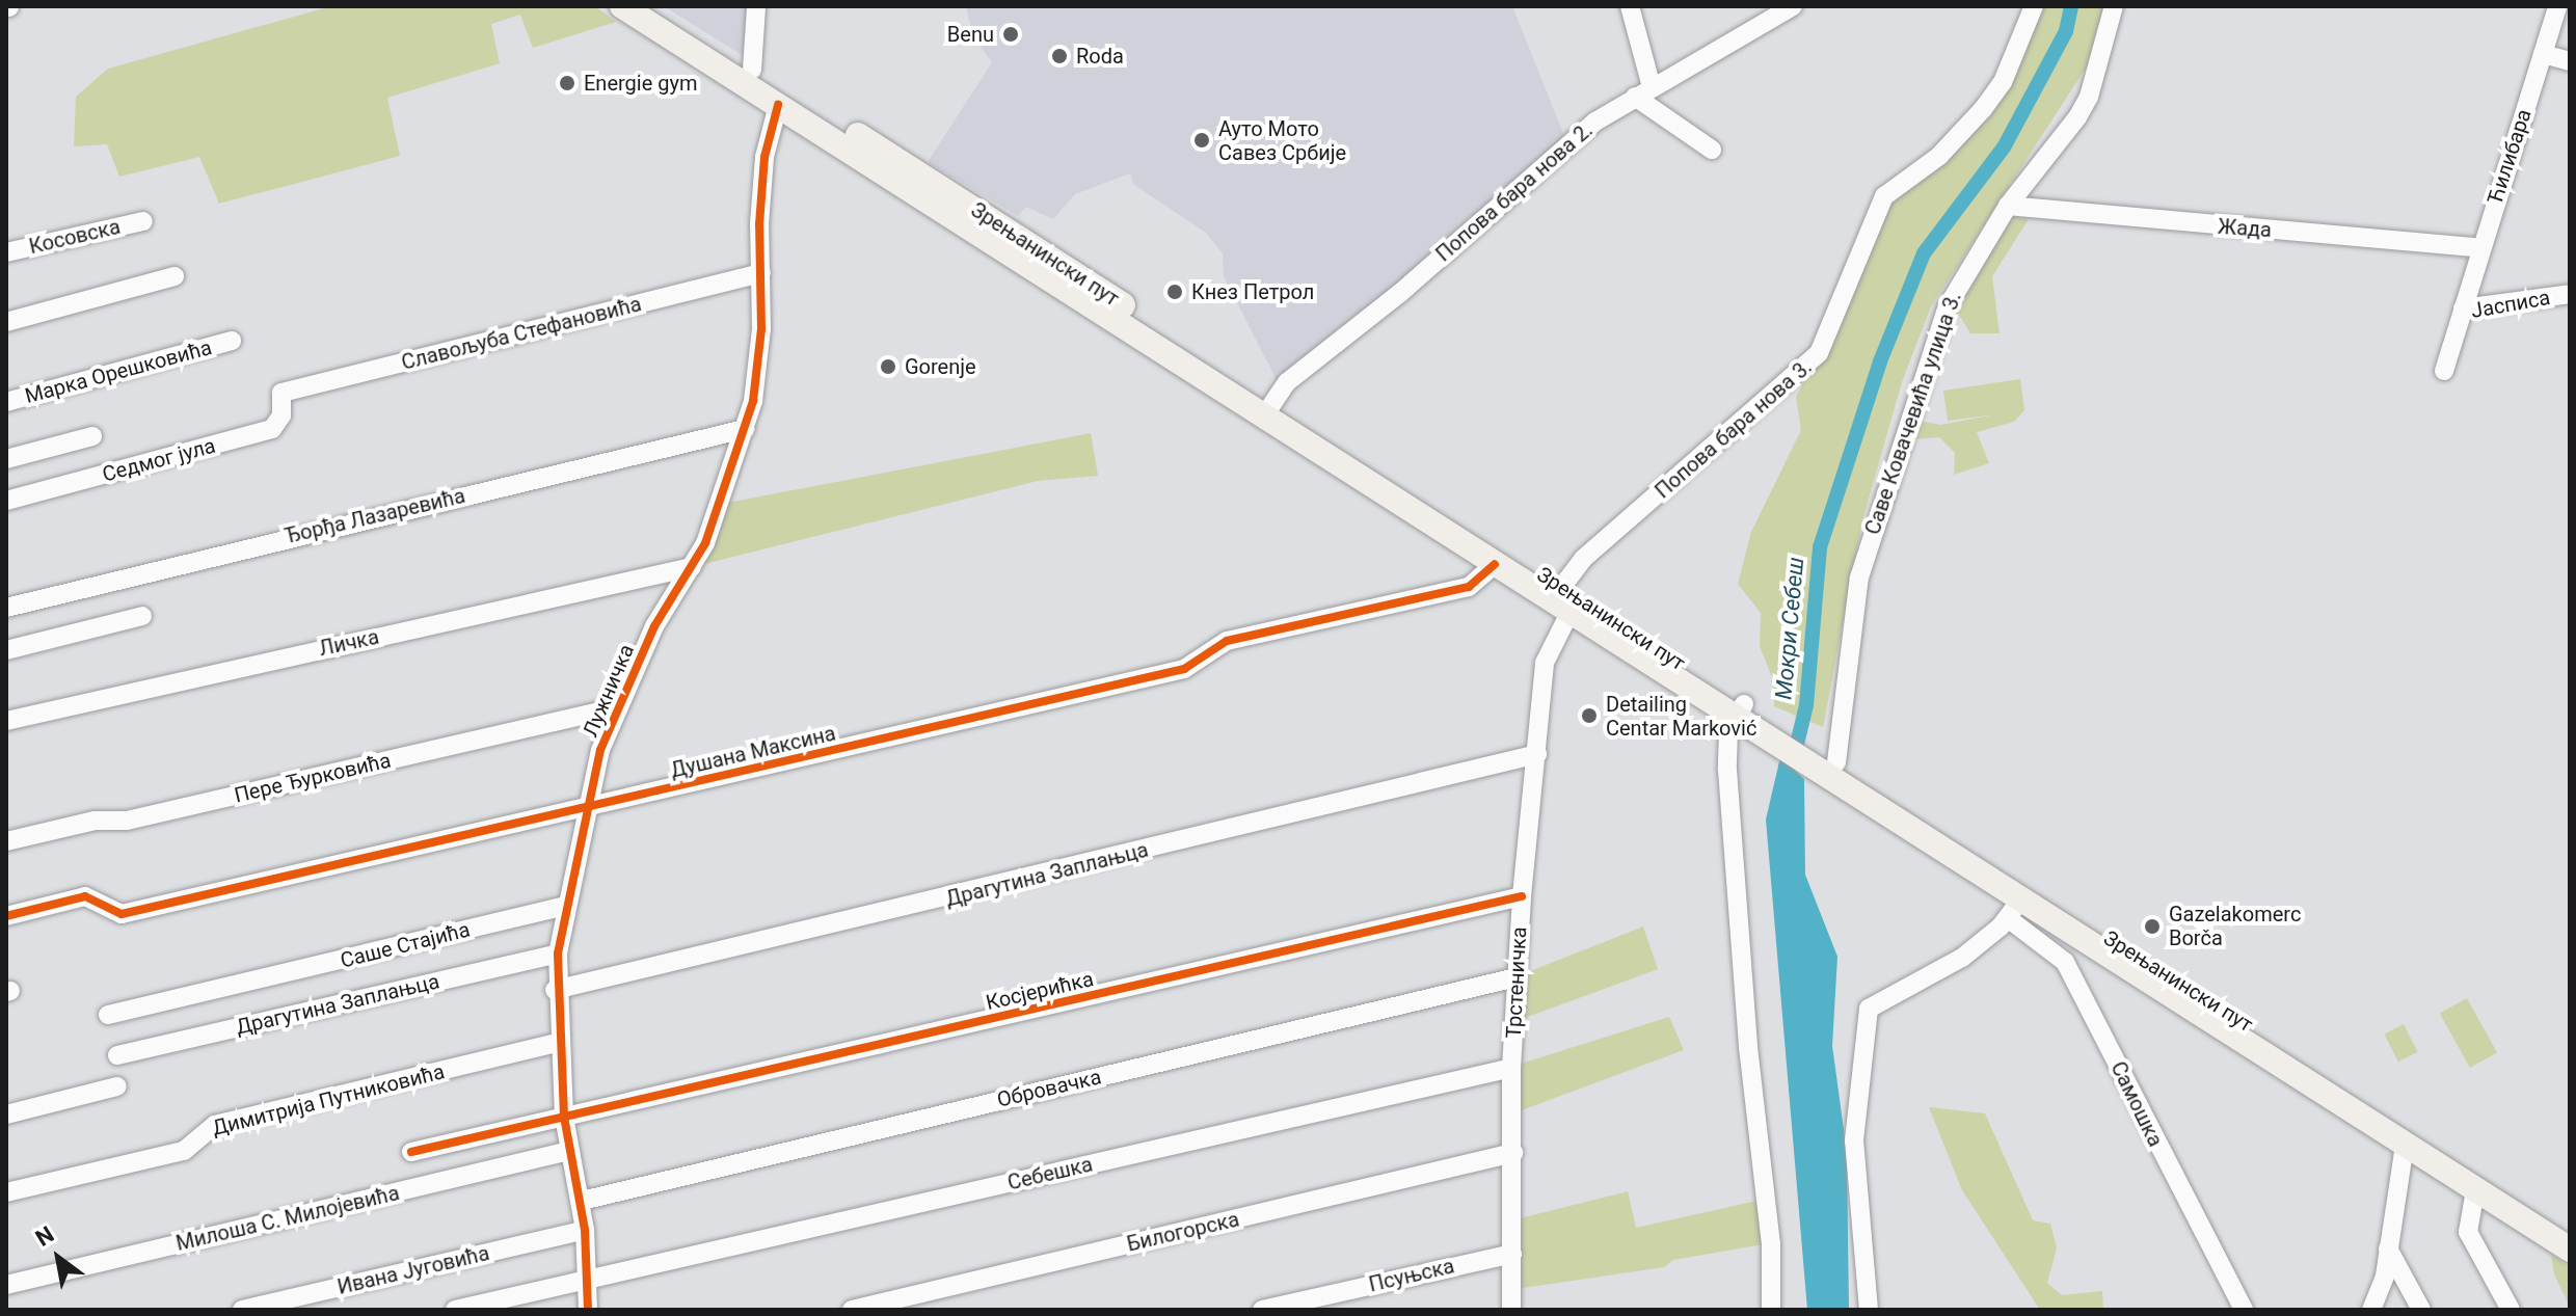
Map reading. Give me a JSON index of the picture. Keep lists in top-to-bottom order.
{
  "streets": {
    "main road": ["Зрењанински пут"],
    "street": [
      "Ћилибара",
      "Попова бара нова 2.",
      "Жада",
      "Косовска",
      "Јасписа",
      "Славољуба Стефановића",
      "Марка Орешковића",
      "Саве Ковачевића улица 3.",
      "Попова бара нова 3.",
      "Седмог јула",
      "Ђорђа Лазаревића",
      "Личка",
      "Лужничка",
      "Душана Максина",
      "Пере Ђурковића",
      "Драгутина Заплањца",
      "Саше Стајића",
      "Трстеничка",
      "Косјерићка",
      "Обровачка",
      "Димитрија Путниковића",
      "Самошка",
      "Себешка",
      "Милоша С. Милојевића",
      "Билогорска",
      "Ивана Југовића",
      "Псуњска"
    ]
  },
  "crossings": [
    ["Ћилибара", "Жада"],
    ["Ћилибара", "Јасписа"],
    ["Попова бара нова 2.", "Зрењанински пут"],
    ["Жада", "Саве Ковачевића улица 3."],
    ["Зрењанински пут", "Саве Ковачевића улица 3."],
    ["Зрењанински пут", "Попова бара нова 3."],
    ["Зрењанински пут", "Лужничка"],
    ["Зрењанински пут", "Душана Максина"],
    ["Зрењанински пут", "Трстеничка"],
    ["Зрењанински пут", "Самошка"],
    ["Славољуба Стефановића", "Седмог јула"],
    ["Славољуба Стефановића", "Лужничка"],
    ["Ђорђа Лазаревића", "Лужничка"],
    ["Личка", "Лужничка"],
    ["Лужничка", "Душана Максина"],
    ["Лужничка", "Пере Ђурковића"],
    ["Лужничка", "Драгутина Заплањца"],
    ["Лужничка", "Саше Стајића"],
    ["Лужничка", "Косјерићка"],
    ["Лужничка", "Обровачка"],
    ["Лужничка", "Димитрија Путниковића"],
    ["Лужничка", "Себешка"],
    ["Лужничка", "Милоша С. Милојевића"],
    ["Лужничка", "Ивана Југовића"],
    ["Драгутина Заплањца", "Трстеничка"],
    ["Трстеничка", "Косјерићка"],
    ["Трстеничка", "Обровачка"],
    ["Трстеничка", "Себешка"],
    ["Трстеничка", "Билогорска"],
    ["Трстеничка", "Псуњска"]
  ],
  "water": ["Мокри Себеш"],
  "places": [
    "Benu",
    "Roda",
    "Energie gym",
    "Ауто Мото Савез Србије",
    "Кнез Петрол",
    "Gorenje",
    "Detailing Centar Marković",
    "Gazelakomerc Borča"
  ],
  "north": "top left"
}
